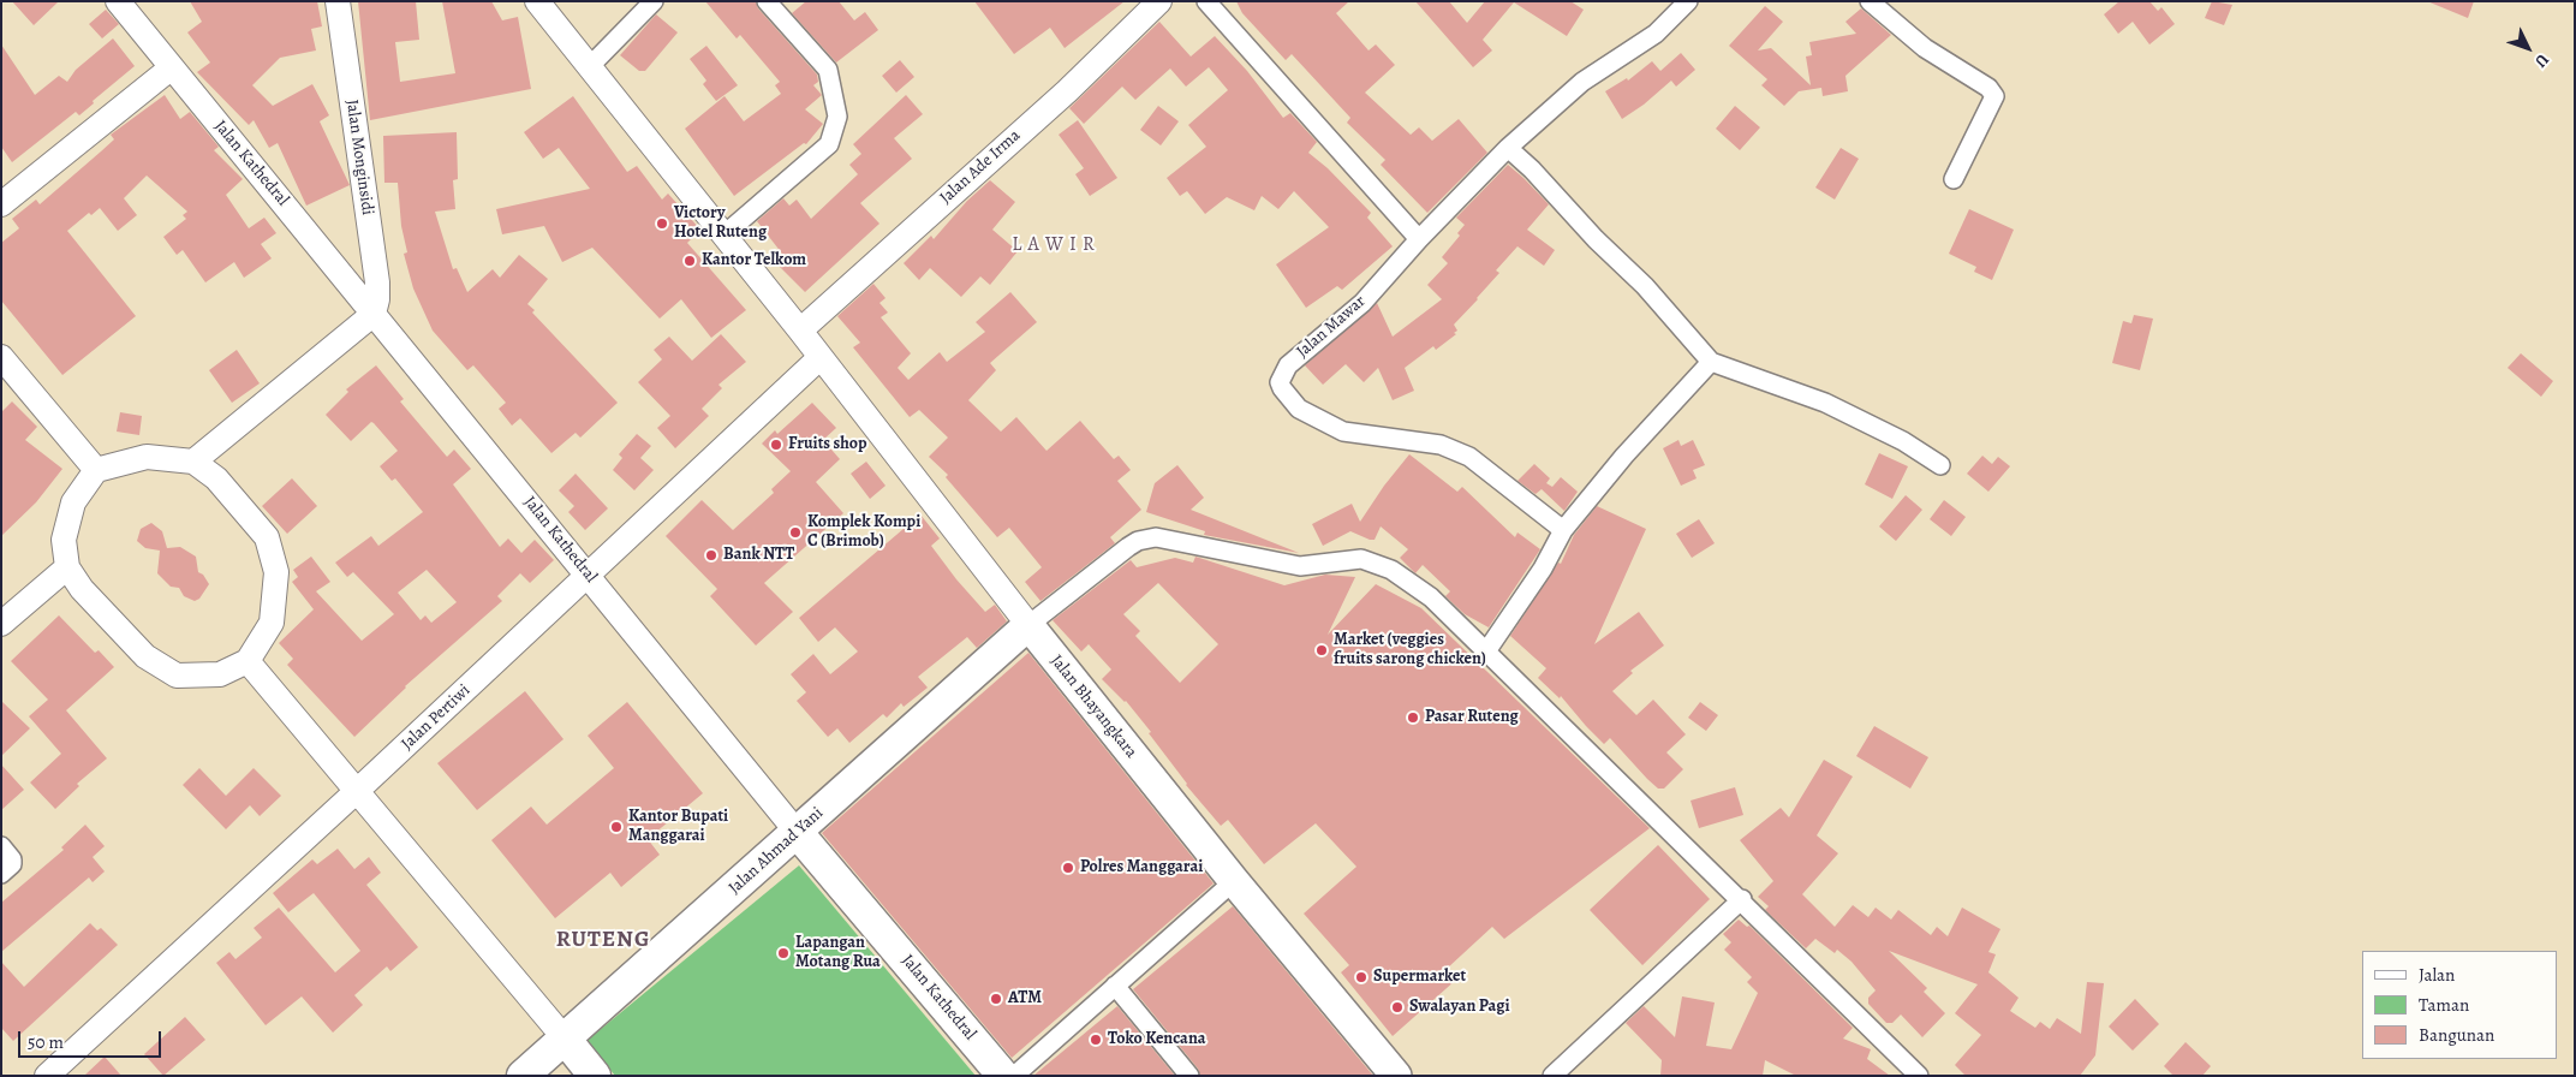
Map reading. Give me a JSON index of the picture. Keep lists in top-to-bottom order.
{
  "streets": {
    "highway": ["Jalan Kathedral", "Jalan Ahmad Yani"],
    "main road": ["Jalan Bhayangkara"],
    "street": [
      "Jalan Monginsidi",
      "Jalan Ade Irma",
      "Jalan Mawar",
      "Jalan Pertiwi"
    ]
  },
  "crossings": [
    ["Jalan Monginsidi", "Jalan Kathedral"],
    ["Jalan Kathedral", "Jalan Pertiwi"],
    ["Jalan Kathedral", "Jalan Ahmad Yani"],
    ["Jalan Ade Irma", "Jalan Bhayangkara"],
    ["Jalan Bhayangkara", "Jalan Pertiwi"],
    ["Jalan Bhayangkara", "Jalan Ahmad Yani"]
  ],
  "districts": ["L A W I R", "RUTENG"],
  "places": [
    "Victory Hotel Ruteng",
    "Kantor Telkom",
    "Fruits shop",
    "Komplek Kompi C (Brimob)",
    "Bank NTT",
    "Market (veggies fruits sarong chicken)",
    "Pasar Ruteng",
    "Kantor Bupati Manggarai",
    "Polres Manggarai",
    "Lapangan Motang Rua",
    "Supermarket",
    "ATM",
    "Swalayan Pagi",
    "Toko Kencana"
  ],
  "legend": ["Jalan", "Taman", "Bangunan"],
  "scale_bar": "50 m",
  "north": "bottom right"
}
